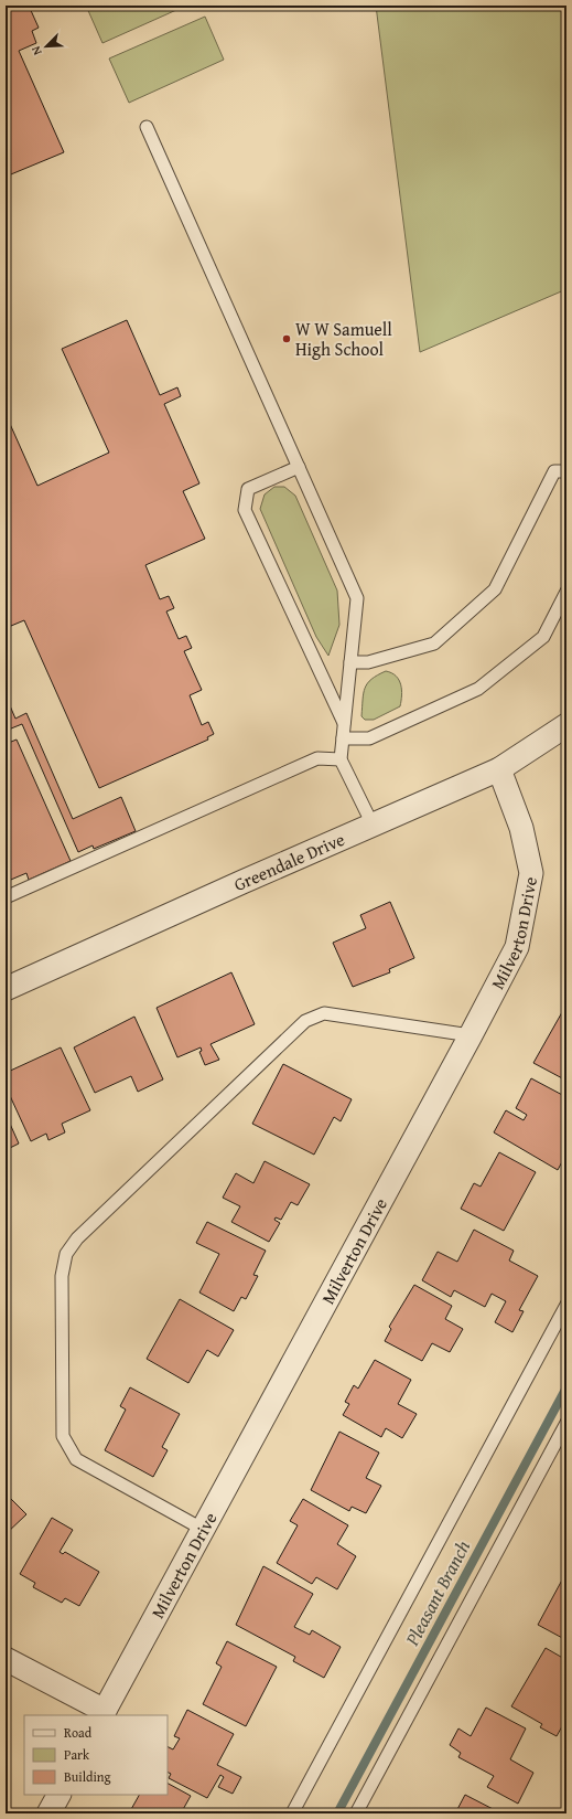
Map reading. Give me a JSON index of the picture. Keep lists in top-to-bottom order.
{
  "streets": {
    "street": ["Greendale Drive", "Milverton Drive"]
  },
  "crossings": [
    ["Greendale Drive", "Milverton Drive"]
  ],
  "water": ["Pleasant Branch"],
  "places": ["W W Samuell High School"],
  "legend": ["Road", "Park", "Building"],
  "north": "bottom left"
}
